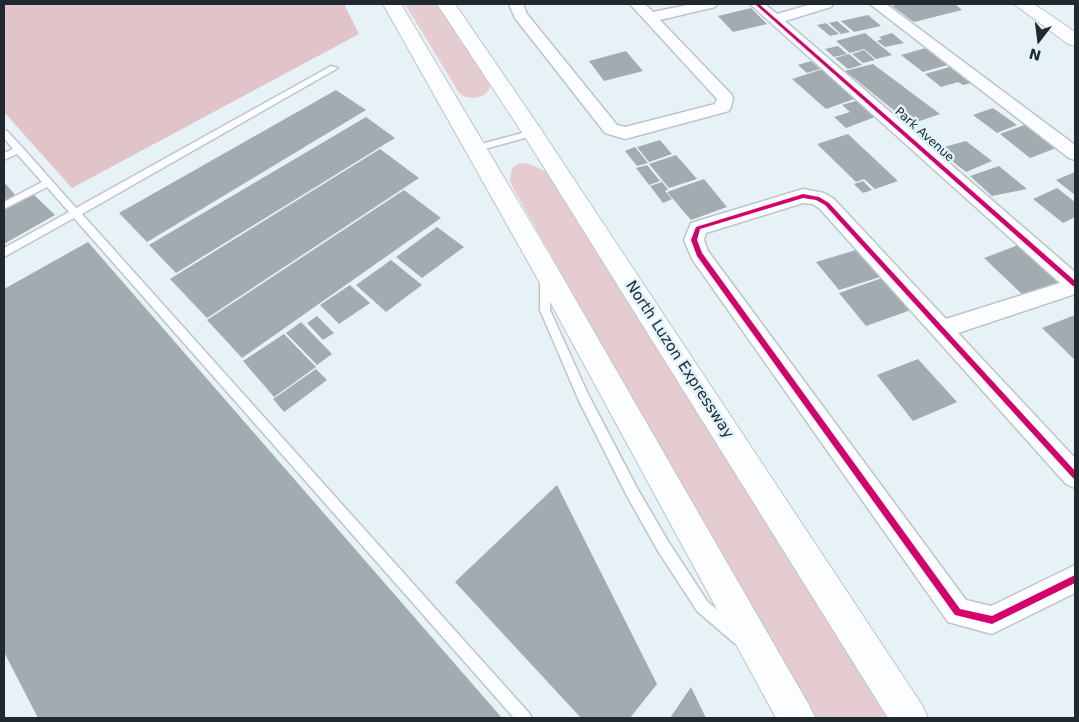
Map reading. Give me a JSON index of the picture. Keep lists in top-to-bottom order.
{
  "streets": {
    "main road": ["North Luzon Expressway"],
    "street": ["Park Avenue"]
  },
  "north": "bottom"
}
